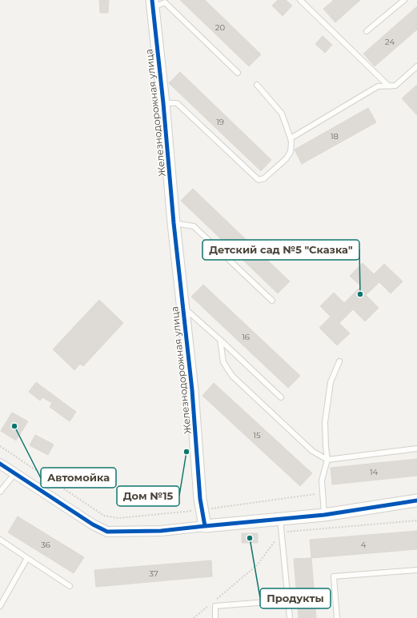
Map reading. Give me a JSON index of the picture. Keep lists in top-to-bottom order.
{
  "streets": {
    "street": ["Железнодорожная улица"]
  },
  "places": [
    "Детский сад №5 \"Сказка\"",
    "Автомойка",
    "Дом №15",
    "Продукты"
  ],
  "house_numbers": [
    "20",
    "24",
    "19",
    "18",
    "16",
    "15",
    "14",
    "36",
    "4",
    "37"
  ]
}
